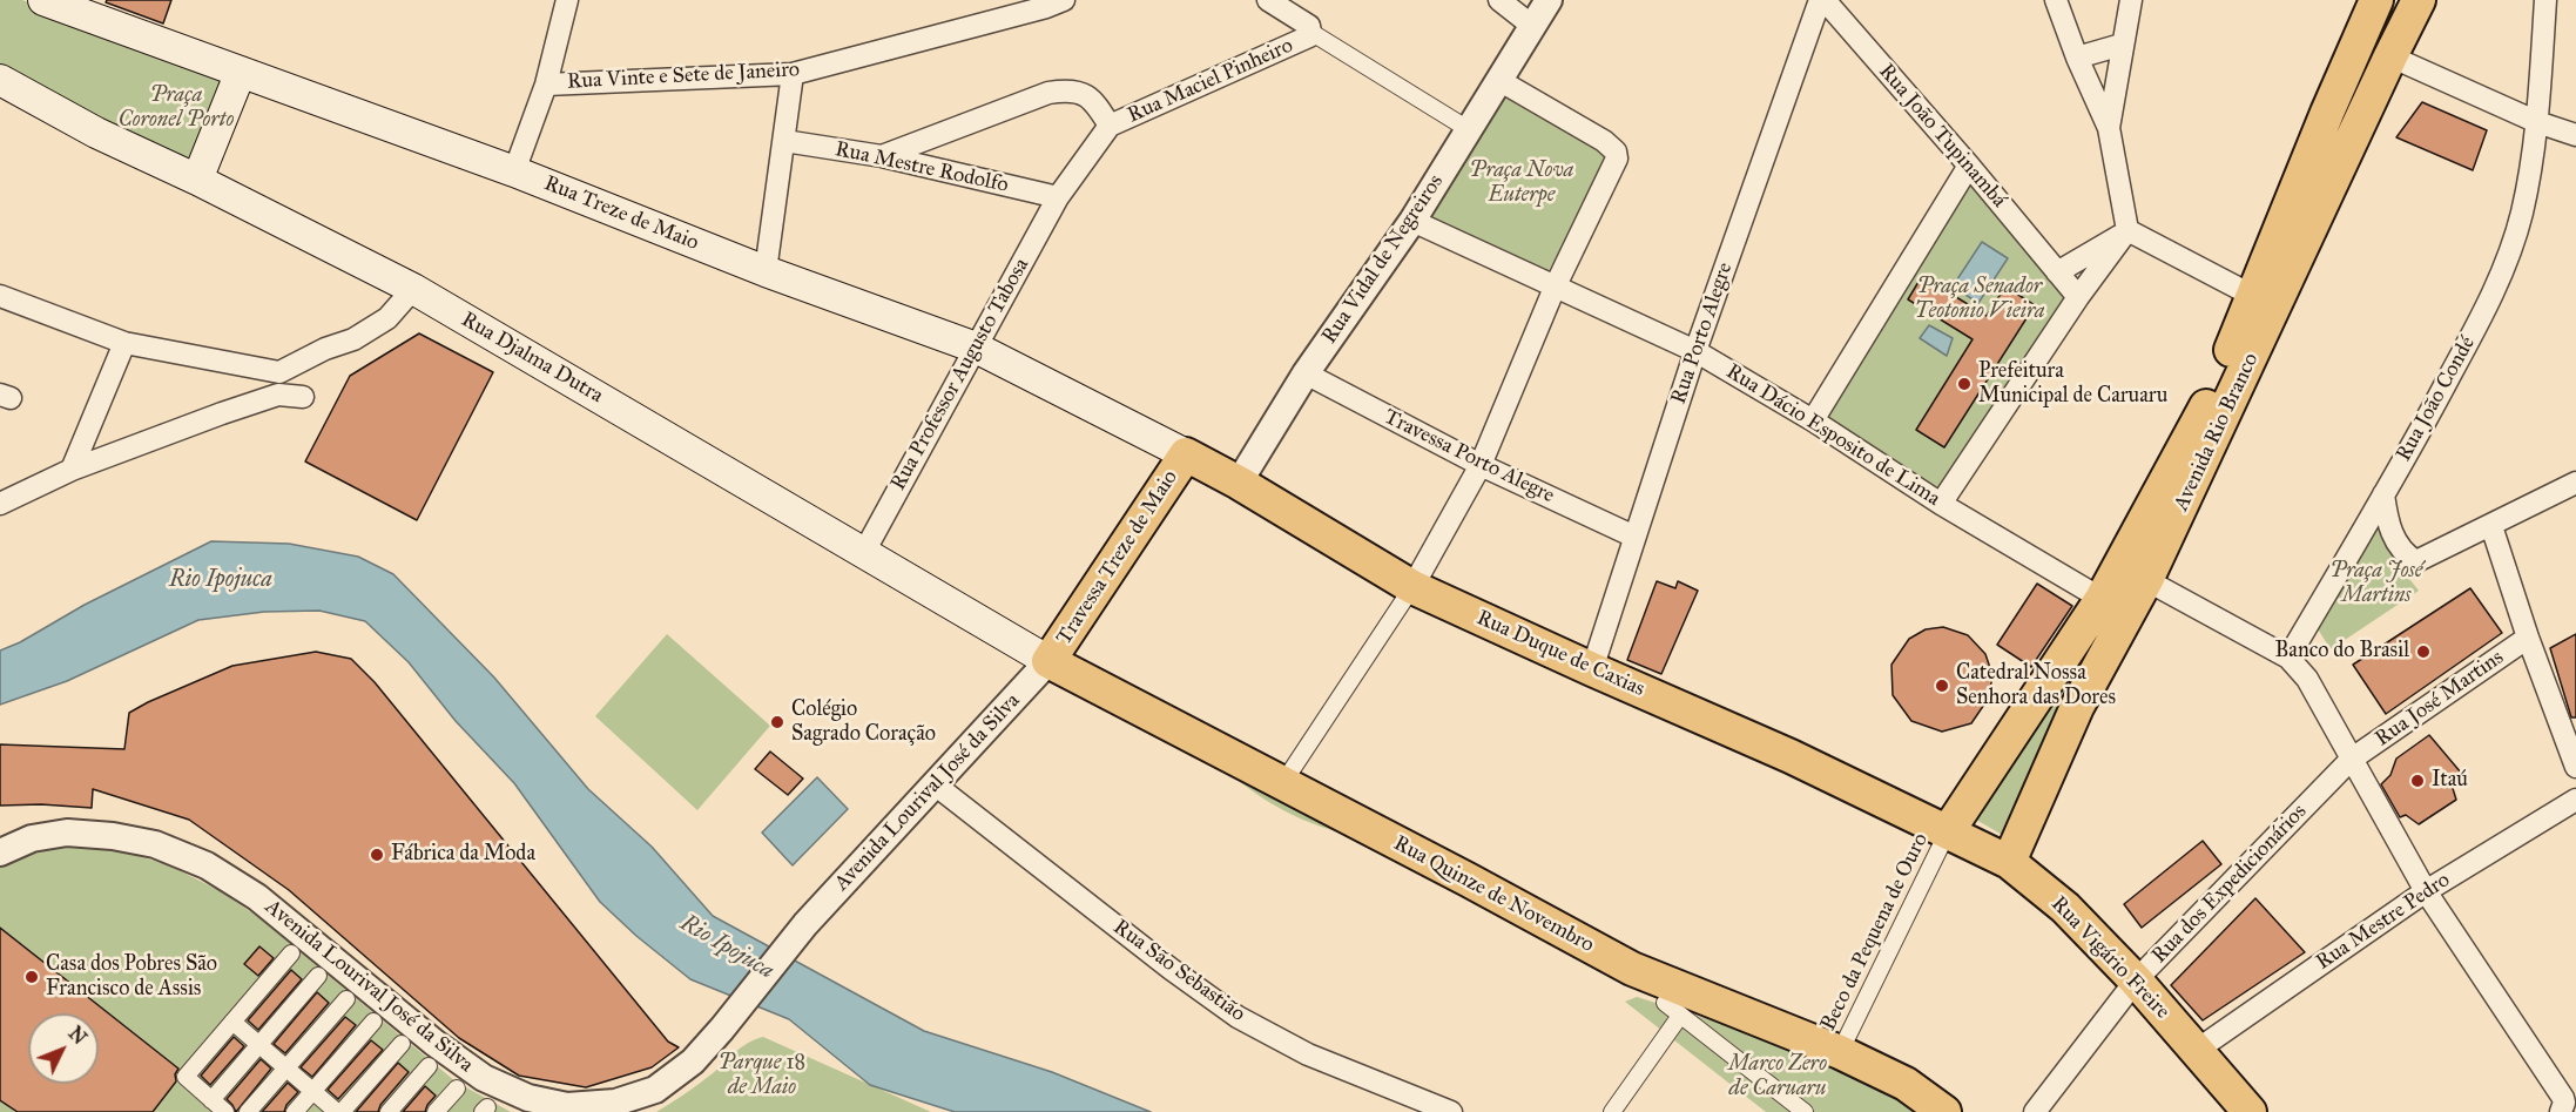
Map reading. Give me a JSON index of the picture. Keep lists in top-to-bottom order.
{
  "streets": {
    "main road": [
      "Rua Treze de Maio",
      "Rua Djalma Dutra",
      "Avenida Rio Branco",
      "Travessa Treze de Maio",
      "Rua Duque de Caxias",
      "Rua Quinze de Novembro",
      "Rua Vigário Freire"
    ],
    "street": [
      "Rua Vinte e Sete de Janeiro",
      "Rua Maciel Pinheiro",
      "Rua João Tupinambá",
      "Rua Mestre Rodolfo",
      "Rua Vidal de Negreiros",
      "Rua Porto Alegre",
      "Rua Professor Augusto Tabosa",
      "Rua João Condé",
      "Rua Dácio Esposito de Lima",
      "Travessa Porto Alegre",
      "Rua José Martins",
      "Avenida Lourival José da Silva",
      "Rua dos Expedicionários",
      "Rua Mestre Pedro",
      "Beco da Pequena de Ouro",
      "Rua São Sebastião"
    ]
  },
  "crossings": [
    ["Rua Maciel Pinheiro", "Rua Mestre Rodolfo"],
    ["Rua Maciel Pinheiro", "Rua Professor Augusto Tabosa"],
    ["Rua João Tupinambá", "Rua Porto Alegre"],
    ["Rua Mestre Rodolfo", "Rua Professor Augusto Tabosa"],
    ["Rua Treze de Maio", "Rua Professor Augusto Tabosa"],
    ["Rua Treze de Maio", "Travessa Treze de Maio"],
    ["Rua Treze de Maio", "Rua Duque de Caxias"],
    ["Rua Vidal de Negreiros", "Rua Dácio Esposito de Lima"],
    ["Rua Vidal de Negreiros", "Travessa Porto Alegre"],
    ["Rua Vidal de Negreiros", "Rua Duque de Caxias"],
    ["Rua Porto Alegre", "Rua Dácio Esposito de Lima"],
    ["Rua Porto Alegre", "Travessa Porto Alegre"],
    ["Rua Porto Alegre", "Rua Duque de Caxias"],
    ["Rua Djalma Dutra", "Rua Professor Augusto Tabosa"],
    ["Rua Djalma Dutra", "Travessa Treze de Maio"],
    ["Rua Djalma Dutra", "Avenida Lourival José da Silva"],
    ["Rua Djalma Dutra", "Rua Quinze de Novembro"],
    ["Avenida Rio Branco", "Rua Dácio Esposito de Lima"],
    ["Avenida Rio Branco", "Rua Duque de Caxias"],
    ["Avenida Rio Branco", "Beco da Pequena de Ouro"],
    ["Avenida Rio Branco", "Rua Vigário Freire"],
    ["Travessa Treze de Maio", "Rua Duque de Caxias"],
    ["Travessa Treze de Maio", "Avenida Lourival José da Silva"],
    ["Travessa Treze de Maio", "Rua Quinze de Novembro"],
    ["Rua Duque de Caxias", "Beco da Pequena de Ouro"],
    ["Rua Duque de Caxias", "Rua Vigário Freire"],
    ["Rua José Martins", "Rua dos Expedicionários"],
    ["Avenida Lourival José da Silva", "Rua Quinze de Novembro"],
    ["Avenida Lourival José da Silva", "Rua São Sebastião"],
    ["Rua dos Expedicionários", "Rua Vigário Freire"],
    ["Rua Quinze de Novembro", "Beco da Pequena de Ouro"],
    ["Rua Mestre Pedro", "Rua Vigário Freire"],
    ["Beco da Pequena de Ouro", "Rua Vigário Freire"]
  ],
  "water": ["Rio Ipojuca"],
  "parks": [
    "Praça Coronel Porto",
    "Praça Nova Euterpe",
    "Praça Senador Teotonio Vieira",
    "Praça José Martins",
    "Parque 18 de Maio",
    "Marco Zero de Caruaru"
  ],
  "places": [
    "Prefeitura Municipal de Caruaru",
    "Banco do Brasil",
    "Catedral Nossa Senhora das Dores",
    "Colégio Sagrado Coração",
    "Itaú",
    "Fábrica da Moda",
    "Casa dos Pobres São Francisco de Assis"
  ],
  "north": "top right"
}
